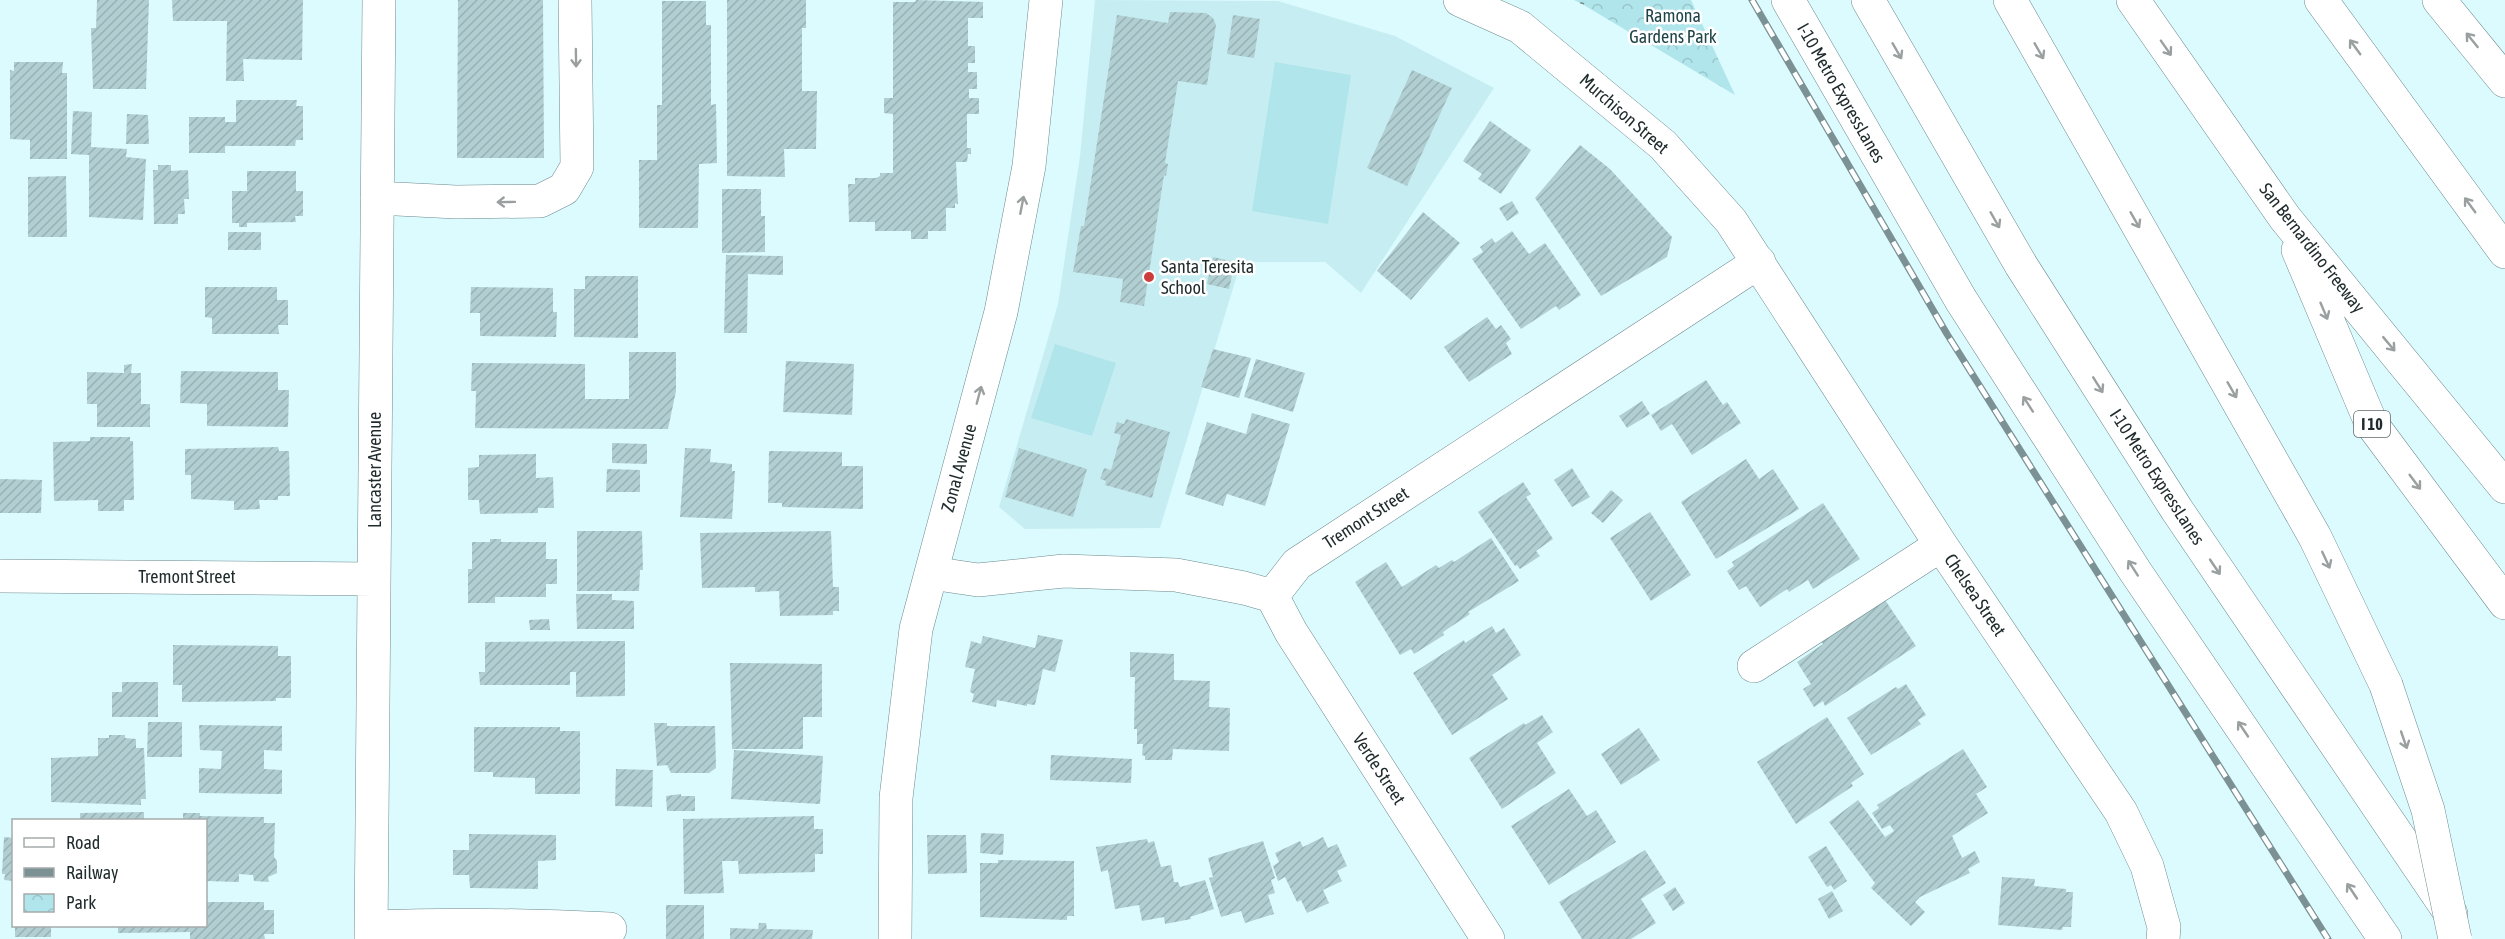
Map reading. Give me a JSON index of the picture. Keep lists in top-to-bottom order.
{
  "streets": {
    "main road": [
      "I-10 Metro ExpressLanes",
      "Murchison Street",
      "San Bernardino Freeway",
      "I 10",
      "Zonal Avenue",
      "Lancaster Avenue",
      "Tremont Street",
      "Chelsea Street",
      "Verde Street"
    ]
  },
  "crossings": [
    ["Murchison Street", "Tremont Street"],
    ["Murchison Street", "Chelsea Street"],
    ["San Bernardino Freeway", "I 10"],
    ["Lancaster Avenue", "Tremont Street"],
    ["Tremont Street", "Chelsea Street"],
    ["Tremont Street", "Verde Street"]
  ],
  "one_way": ["Zonal Avenue"],
  "parks": ["Ramona Gardens Park"],
  "places": ["Santa Teresita School"],
  "legend": ["Road", "Railway", "Park"]
}
